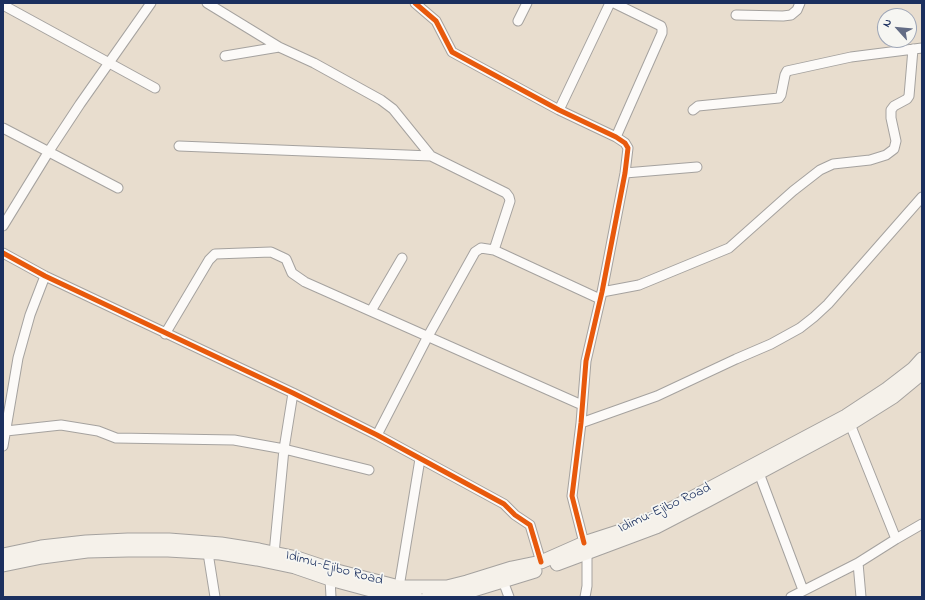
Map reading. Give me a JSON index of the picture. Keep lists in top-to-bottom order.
{
  "streets": {
    "main road": ["Idimu-Ejibo Road"]
  },
  "north": "top left"
}
